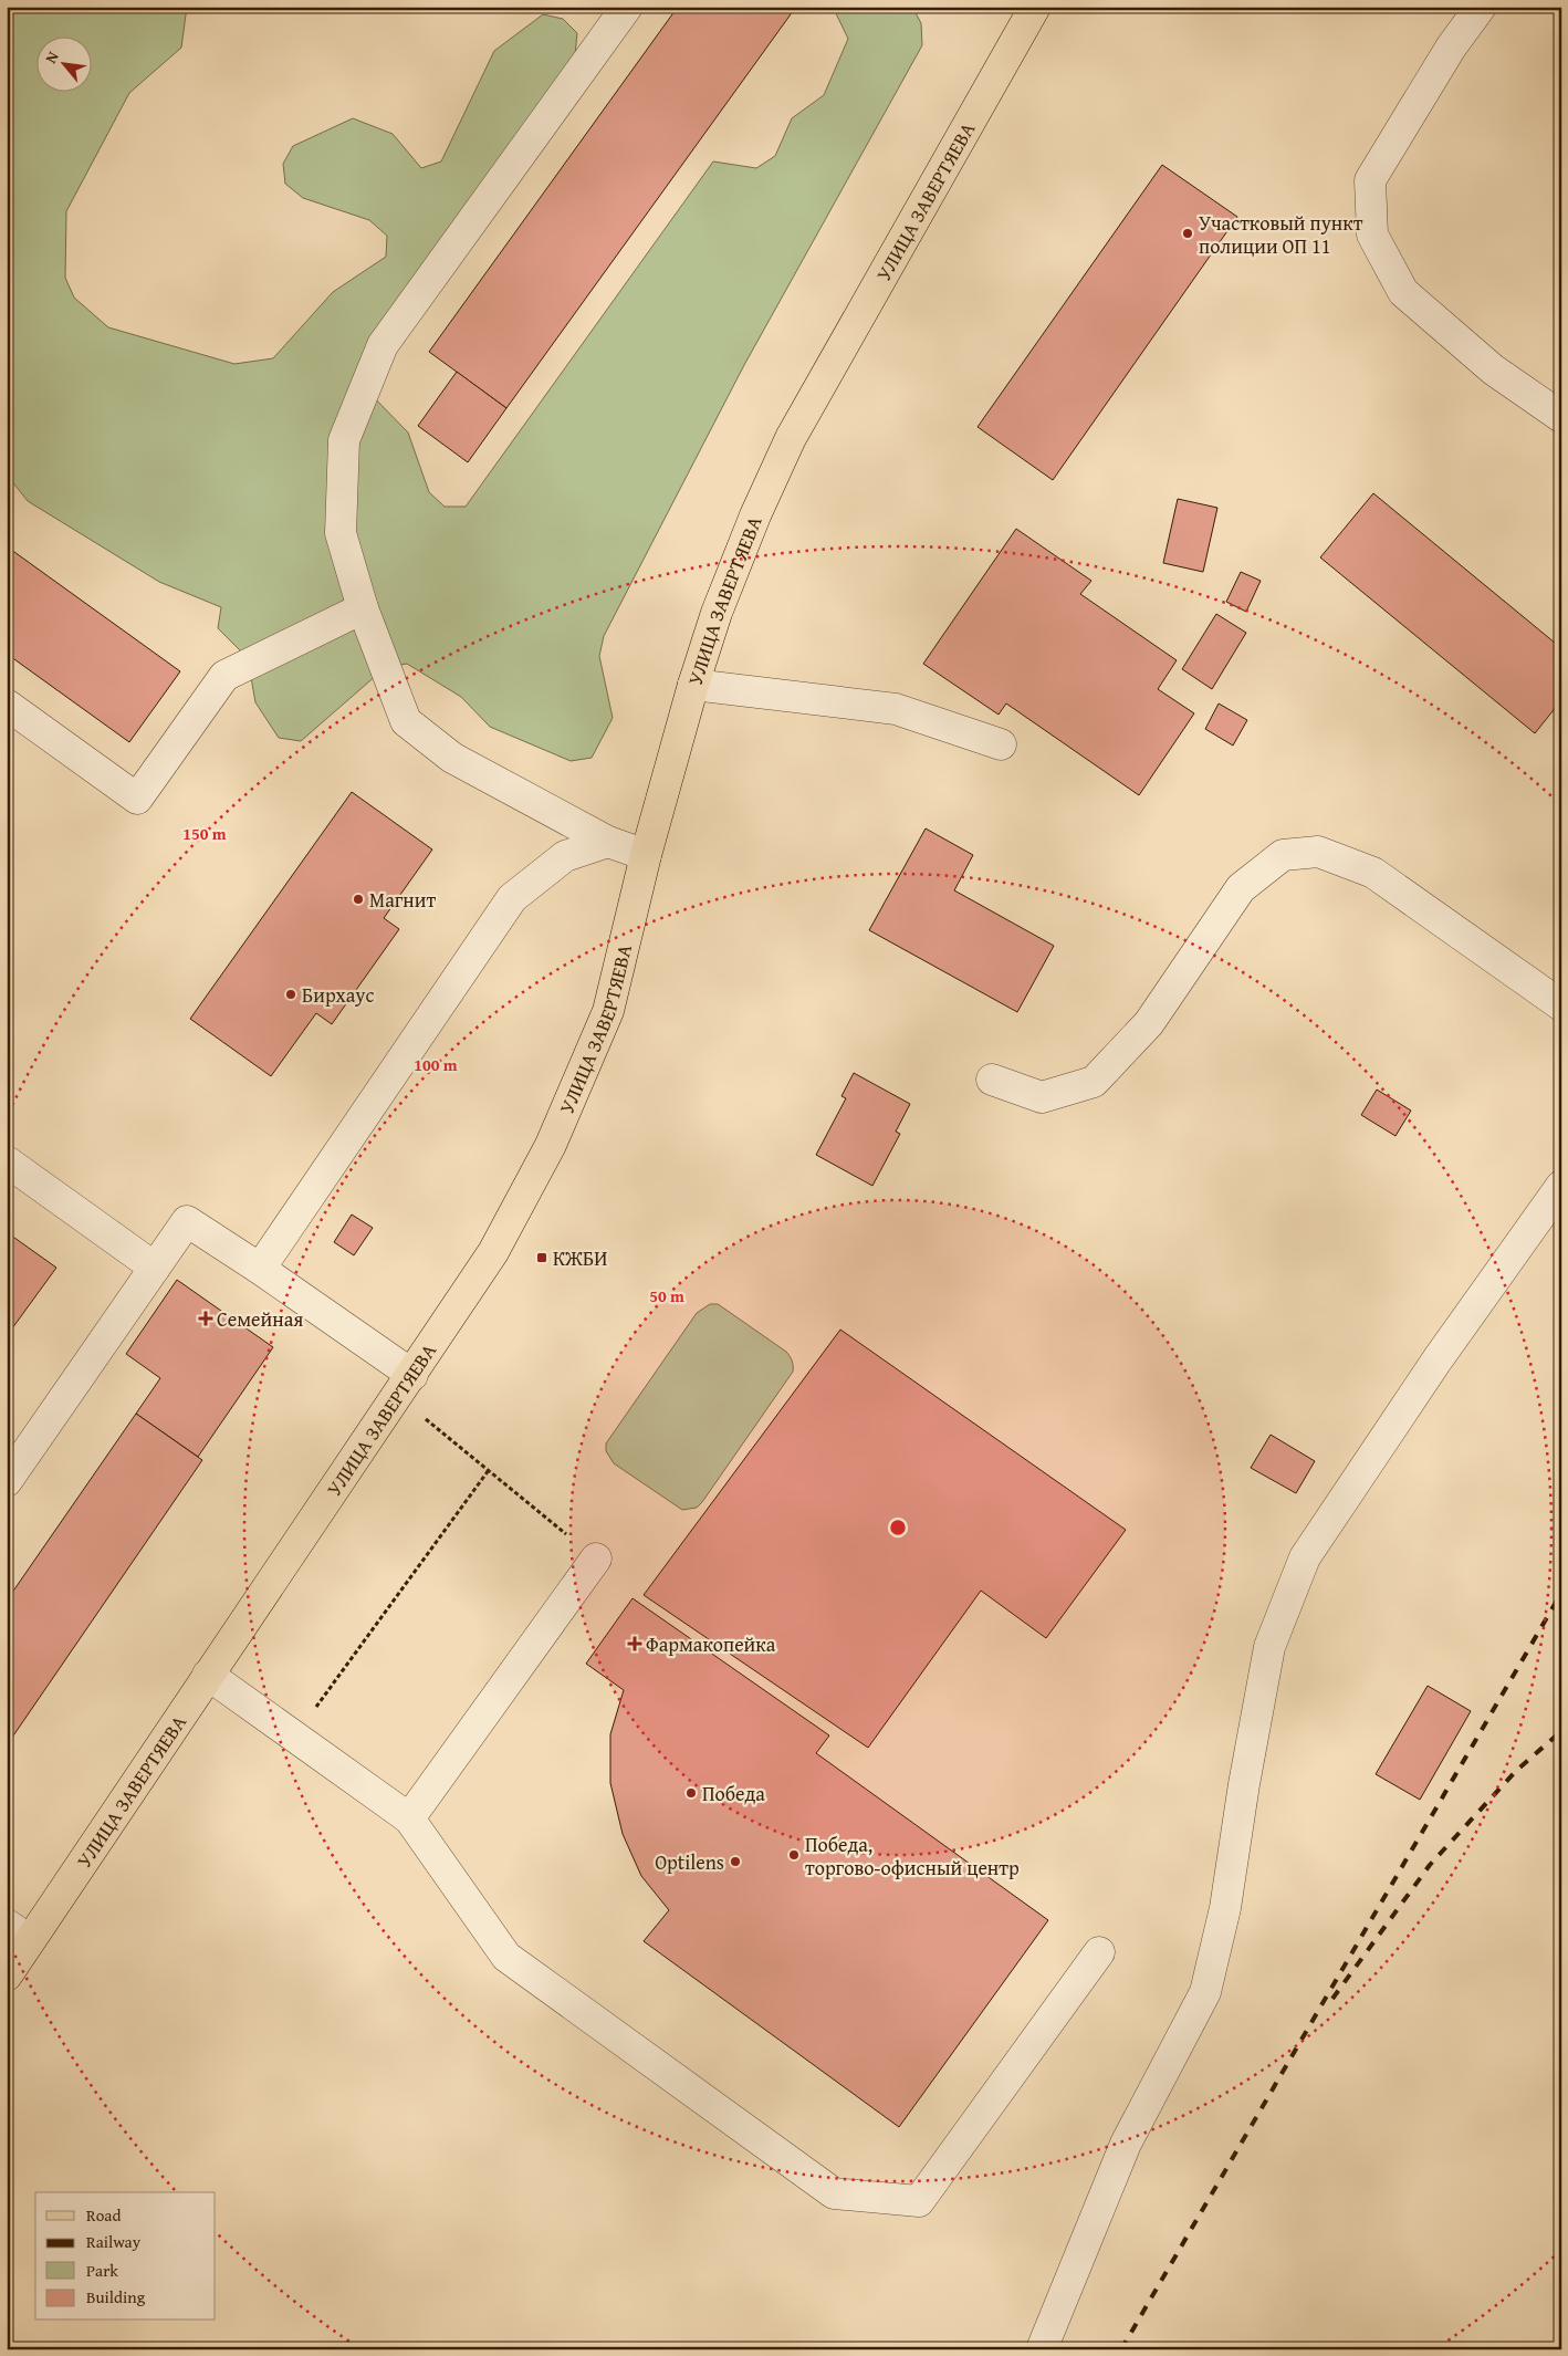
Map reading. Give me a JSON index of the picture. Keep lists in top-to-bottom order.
{
  "streets": {
    "main road": ["УЛИЦА ЗАВЕРТЯЕВА"]
  },
  "places": {
    "other": [
      "Участковый пункт полиции ОП 11",
      "Магнит",
      "Бирхаус",
      "Победа",
      "Победа, торгово-офисный центр",
      "Optilens"
    ],
    "transit": ["КЖБИ"],
    "health": ["Семейная", "Фармакопейка"]
  },
  "legend": [
    "Road",
    "Railway",
    "Park",
    "Building"
  ],
  "north": "top left",
  "rings": ["150 m", "100 m", "50 m"]
}
